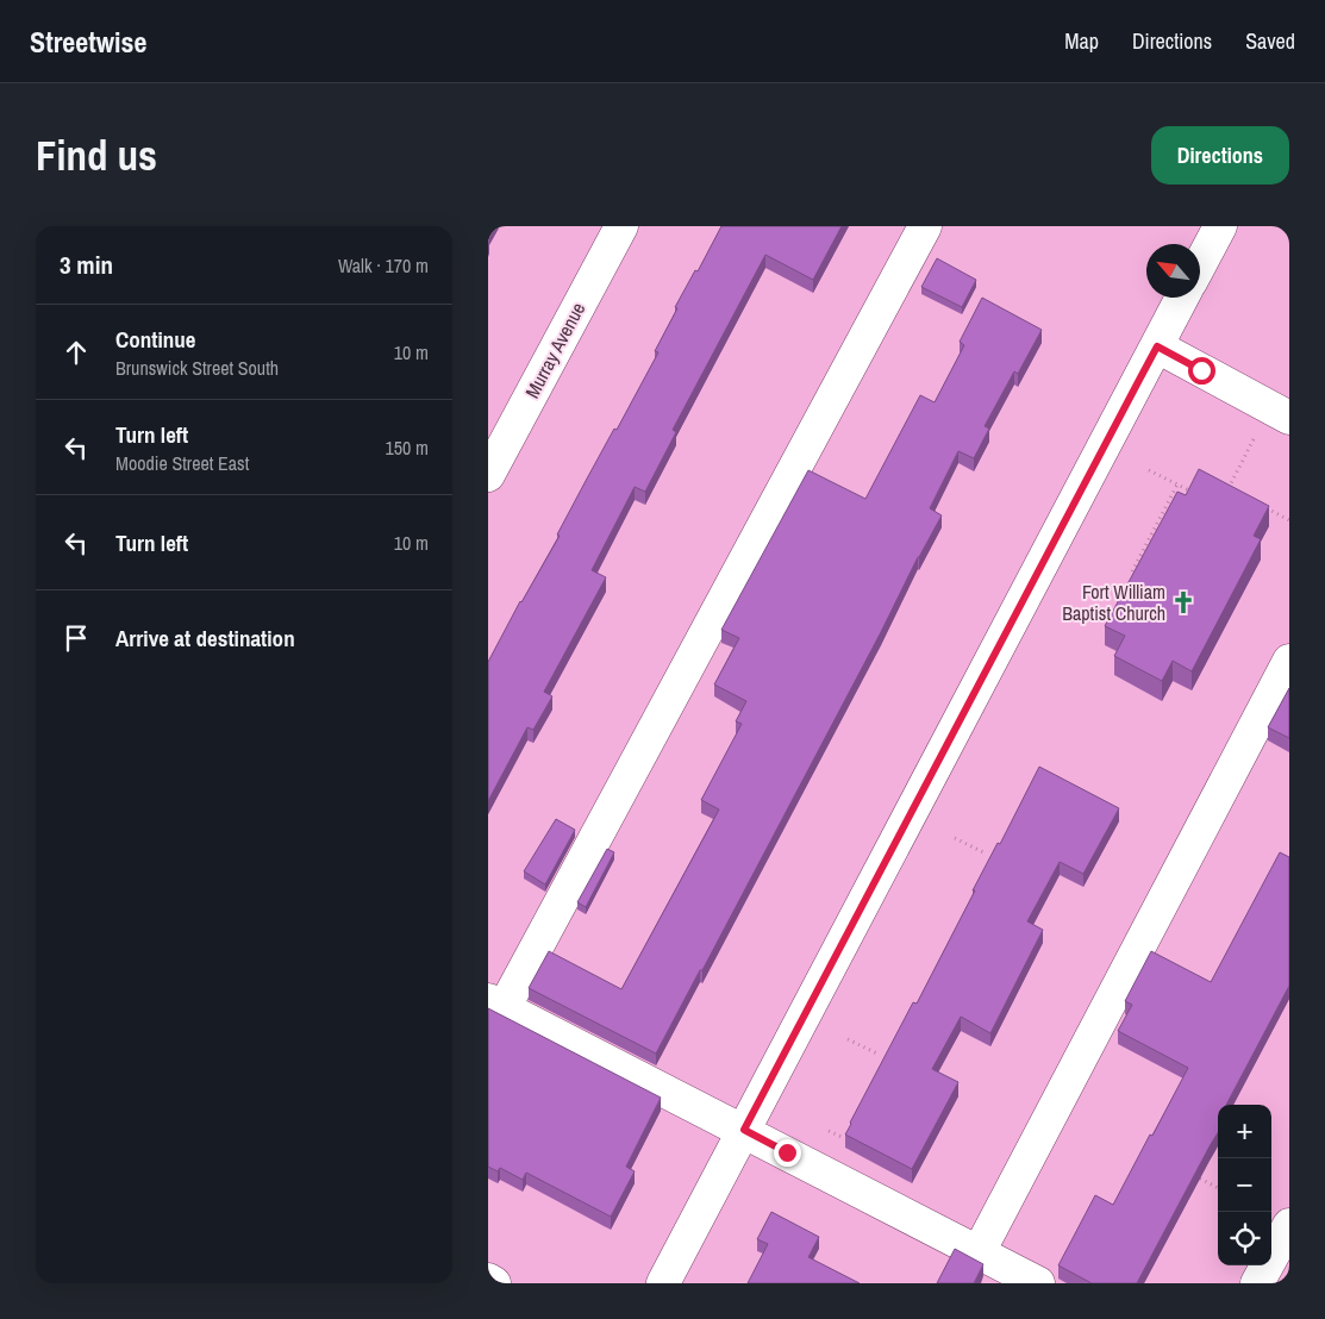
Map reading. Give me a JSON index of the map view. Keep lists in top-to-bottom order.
{
  "streets": {
    "street": ["Murray Avenue"]
  },
  "places": {
    "church": ["Fort William Baptist Church"]
  },
  "north": "top left",
  "page": {
    "header": "Streetwise",
    "nav": ["Map", "Directions", "Saved"],
    "buttons": "Directions",
    "title": "Find us",
    "heading": ["3 min", "Walk · 170 m"],
    "list": [
      ["Continue", "Brunswick Street South", "10 m"],
      ["Turn left", "Moodie Street East", "150 m"],
      ["Turn left", "10 m"],
      "Arrive at destination"
    ],
    "map_buttons": ["+", "−"]
  }
}
